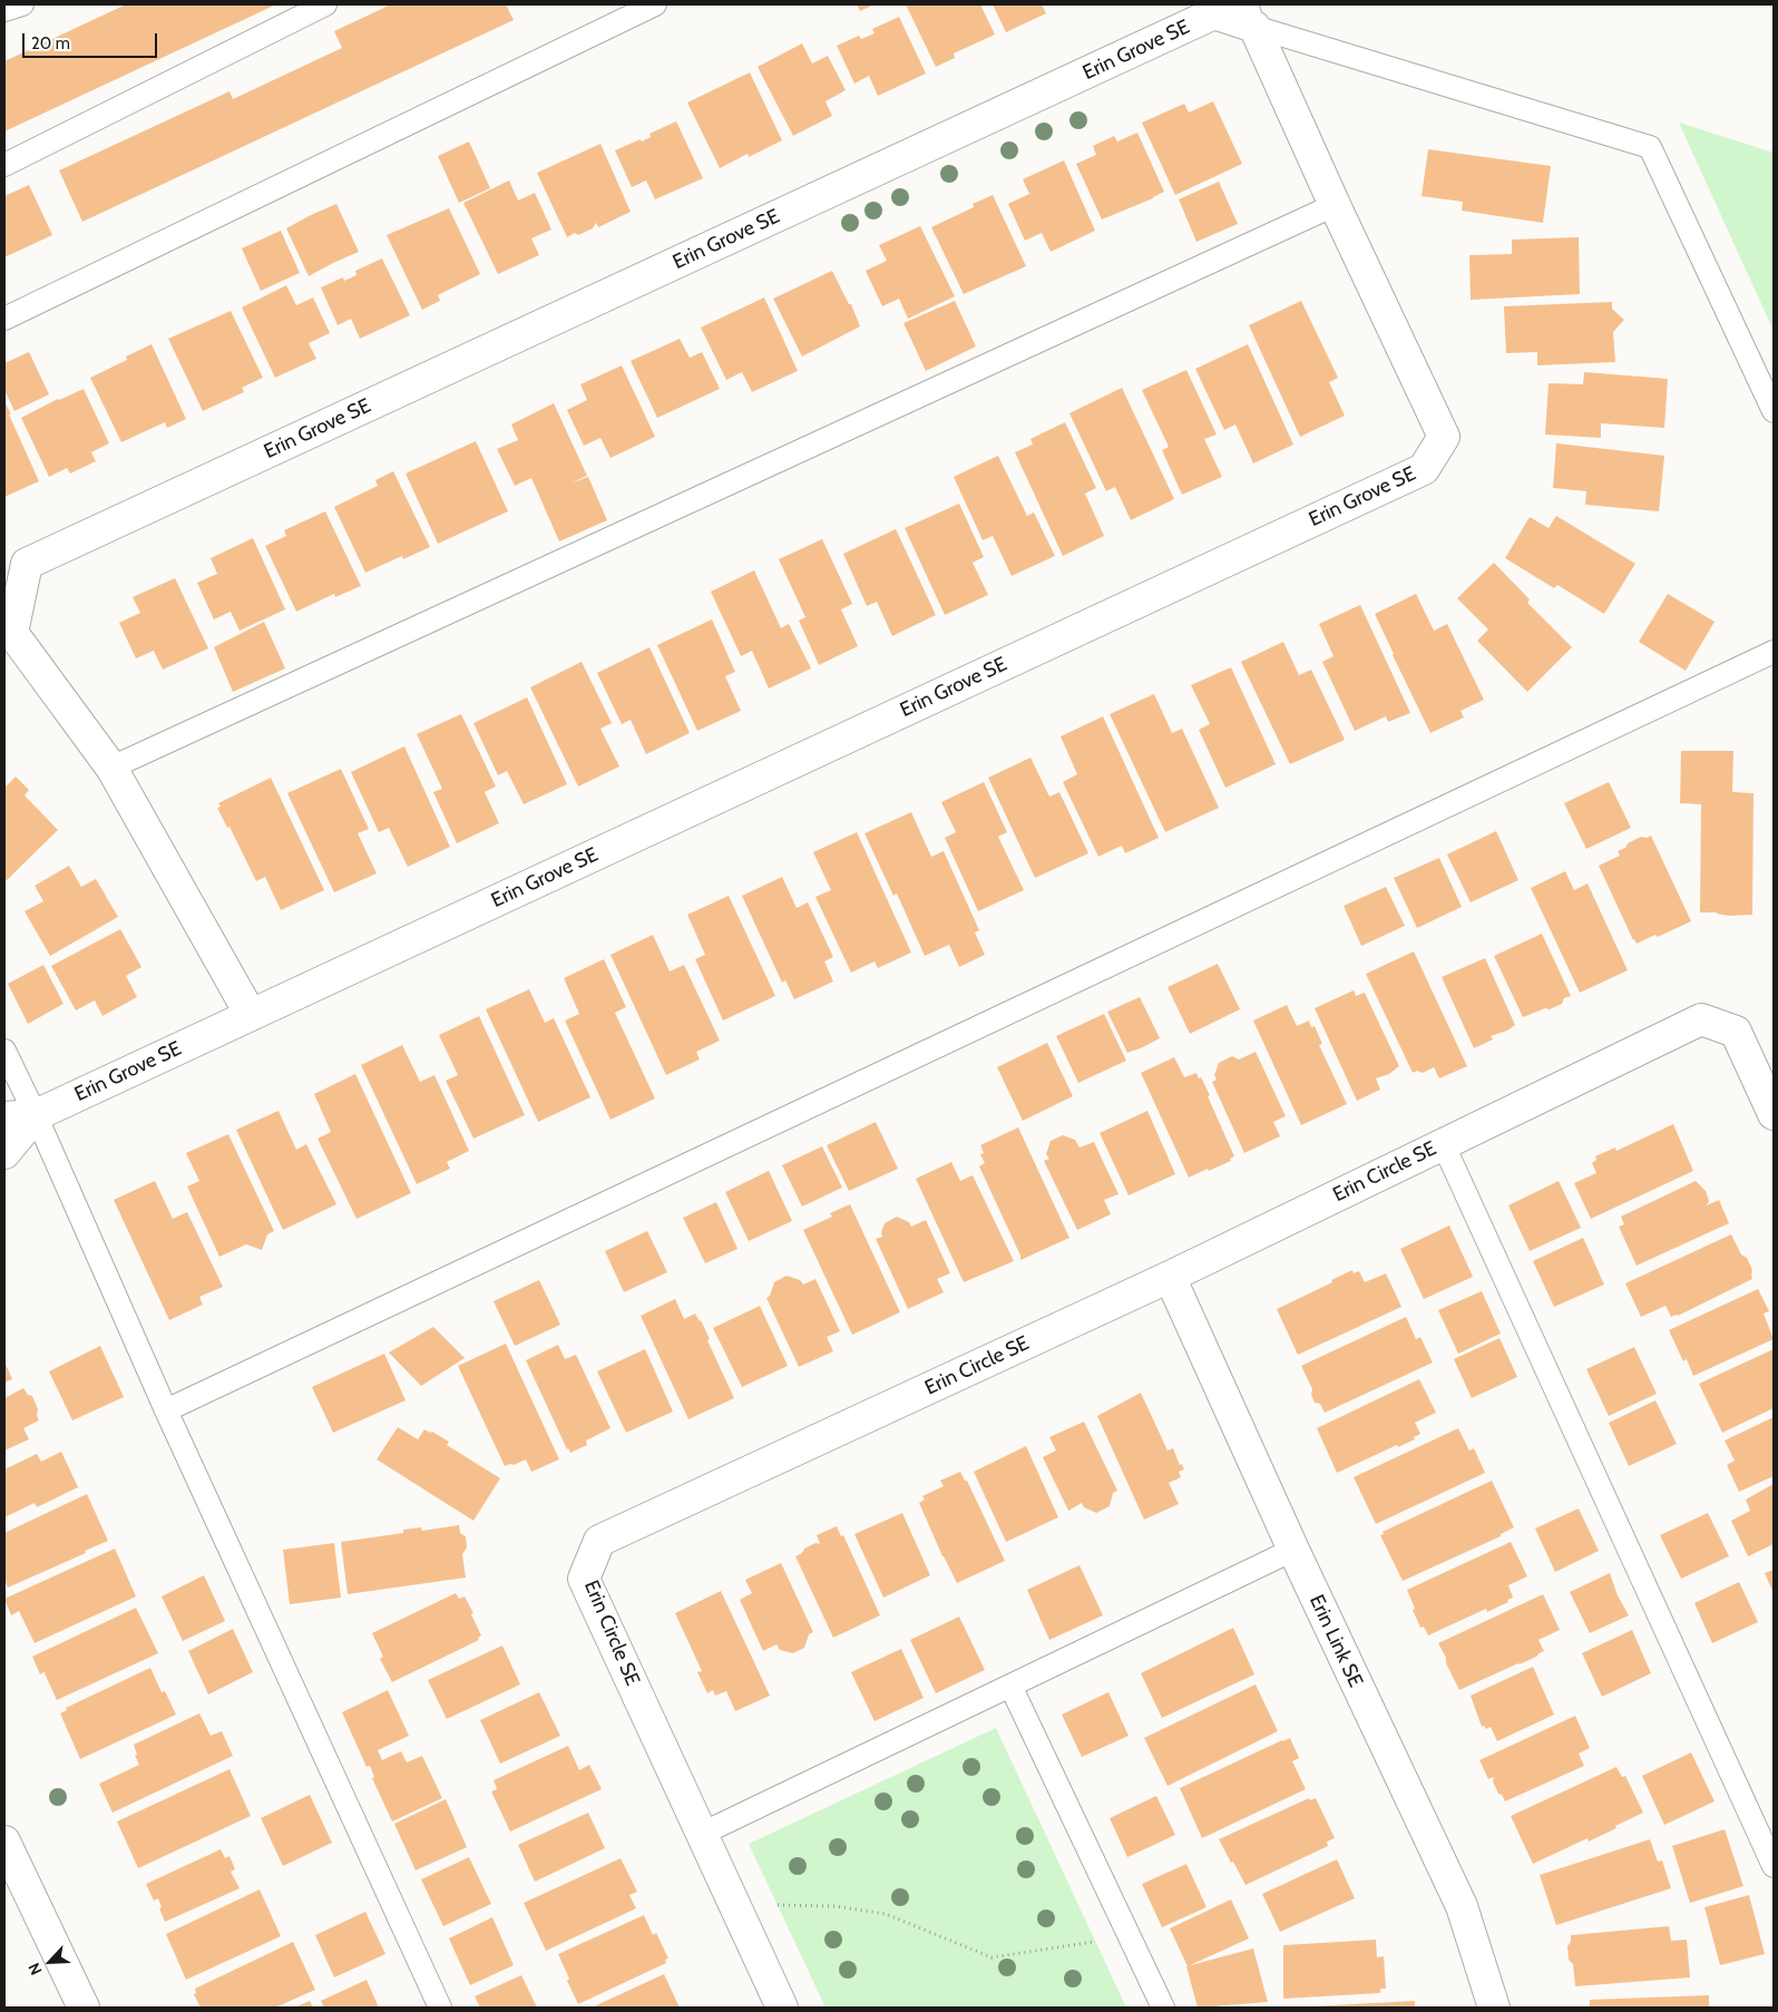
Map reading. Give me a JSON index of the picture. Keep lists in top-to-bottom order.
{
  "streets": {
    "street": ["Erin Grove SE", "Erin Circle SE", "Erin Link SE"]
  },
  "crossings": [
    ["Erin Circle SE", "Erin Link SE"]
  ],
  "scale_bar": "20 m",
  "north": "bottom left"
}
